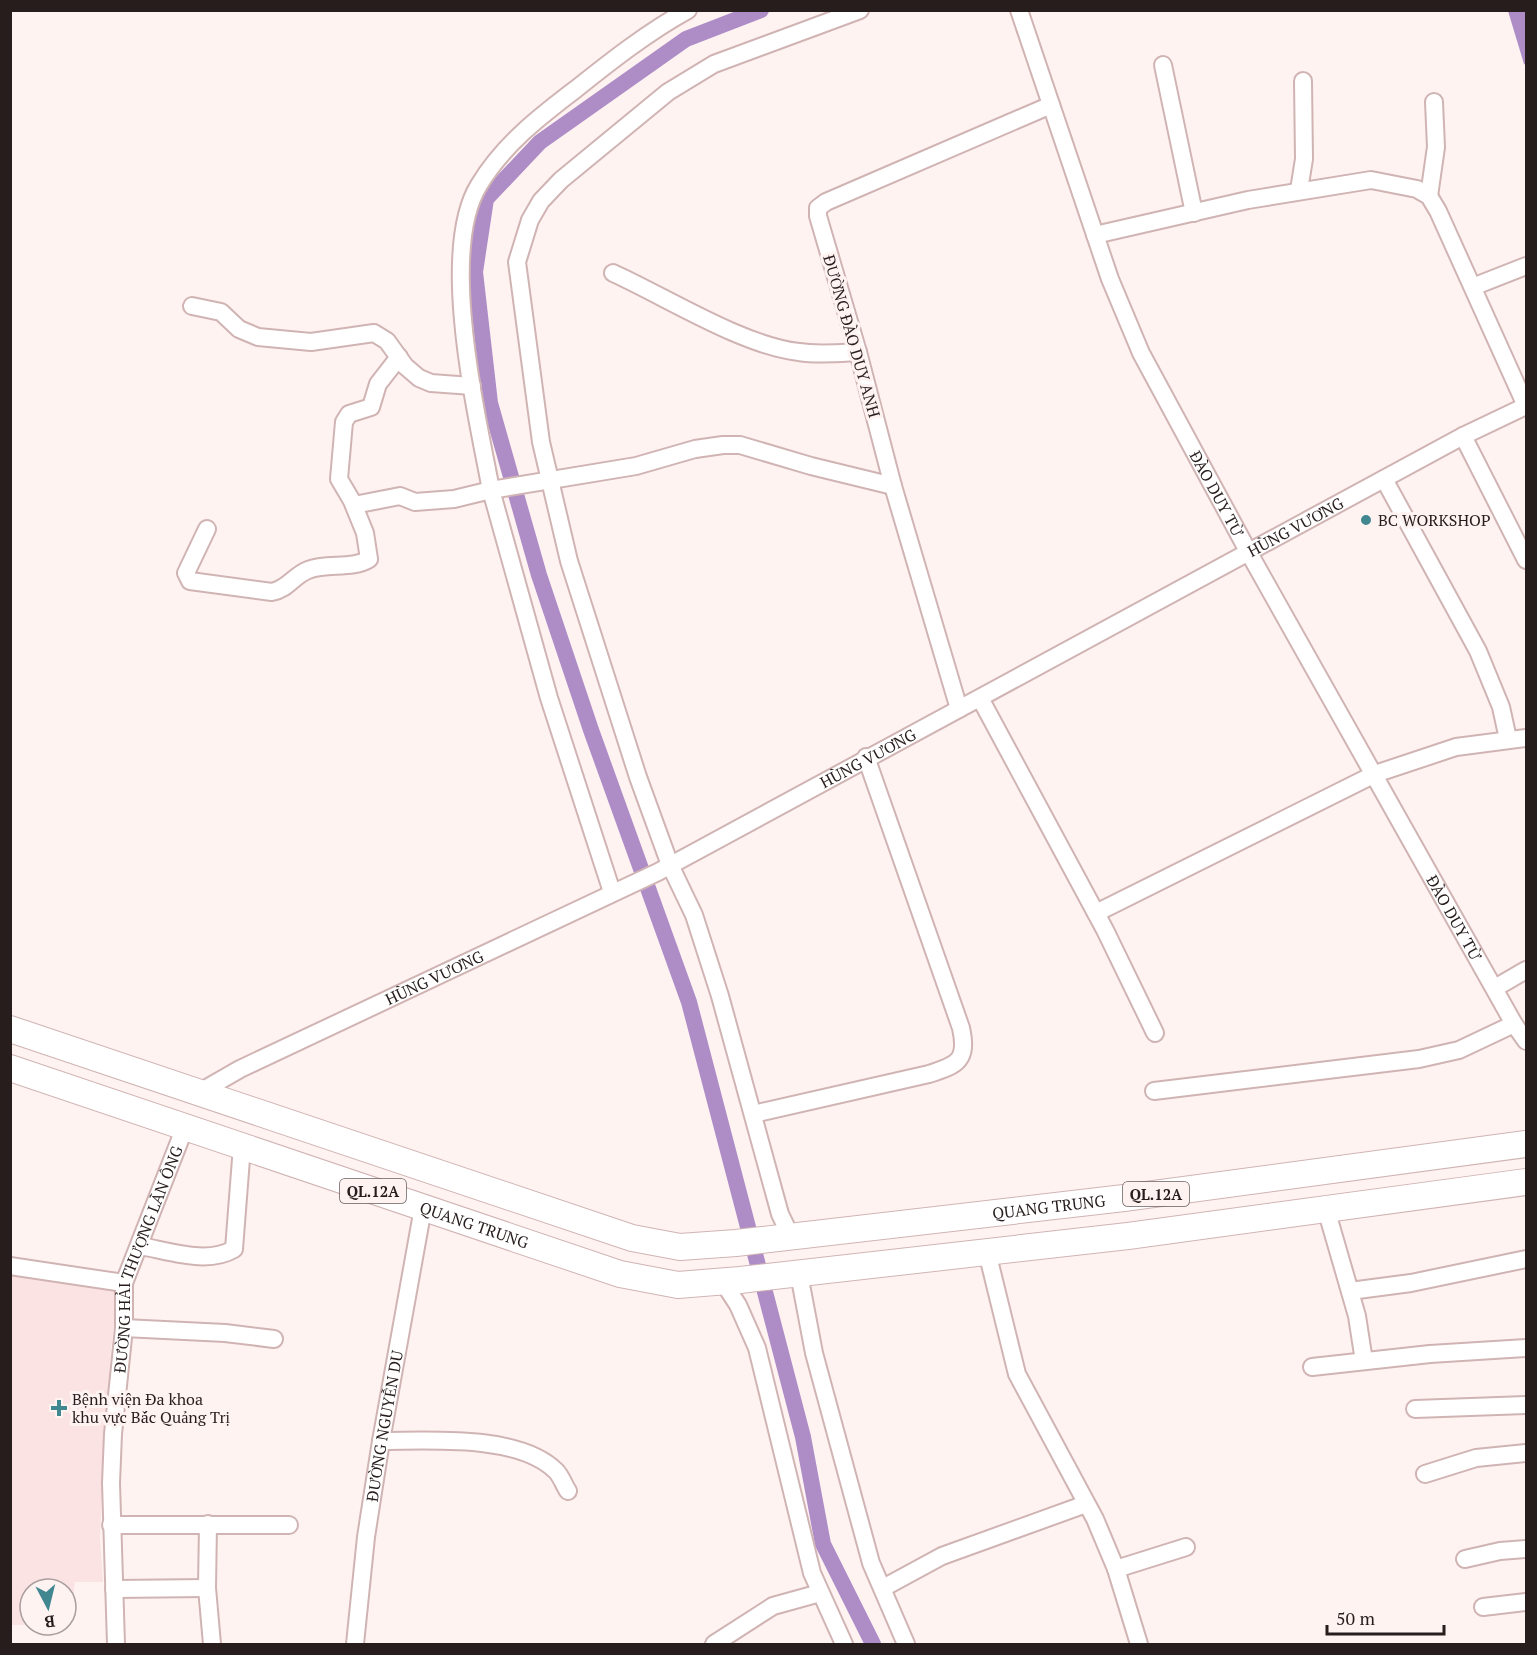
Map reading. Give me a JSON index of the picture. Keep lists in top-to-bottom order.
{
  "streets": {
    "highway": ["QL.12A", "QUANG TRUNG"],
    "street": [
      "ĐƯỜNG ĐÀO DUY ANH",
      "ĐÀO DUY TỪ",
      "HÙNG VƯƠNG",
      "ĐƯỜNG HẢI THƯỢNG LÃN ÔNG",
      "ĐƯỜNG NGUYỄN DU"
    ]
  },
  "crossings": [
    ["ĐƯỜNG ĐÀO DUY ANH", "ĐÀO DUY TỪ"],
    ["ĐƯỜNG ĐÀO DUY ANH", "HÙNG VƯƠNG"],
    ["ĐÀO DUY TỪ", "HÙNG VƯƠNG"],
    ["HÙNG VƯƠNG", "QL.12A"],
    ["QL.12A", "QUANG TRUNG"],
    ["QUANG TRUNG", "ĐƯỜNG HẢI THƯỢNG LÃN ÔNG"],
    ["QUANG TRUNG", "ĐƯỜNG NGUYỄN DU"]
  ],
  "places": {
    "other": ["BC WORKSHOP"],
    "health": ["Bệnh viện Đa khoa khu vực Bắc Quảng Trị"]
  },
  "scale_bar": "50 m",
  "north": "bottom"
}
